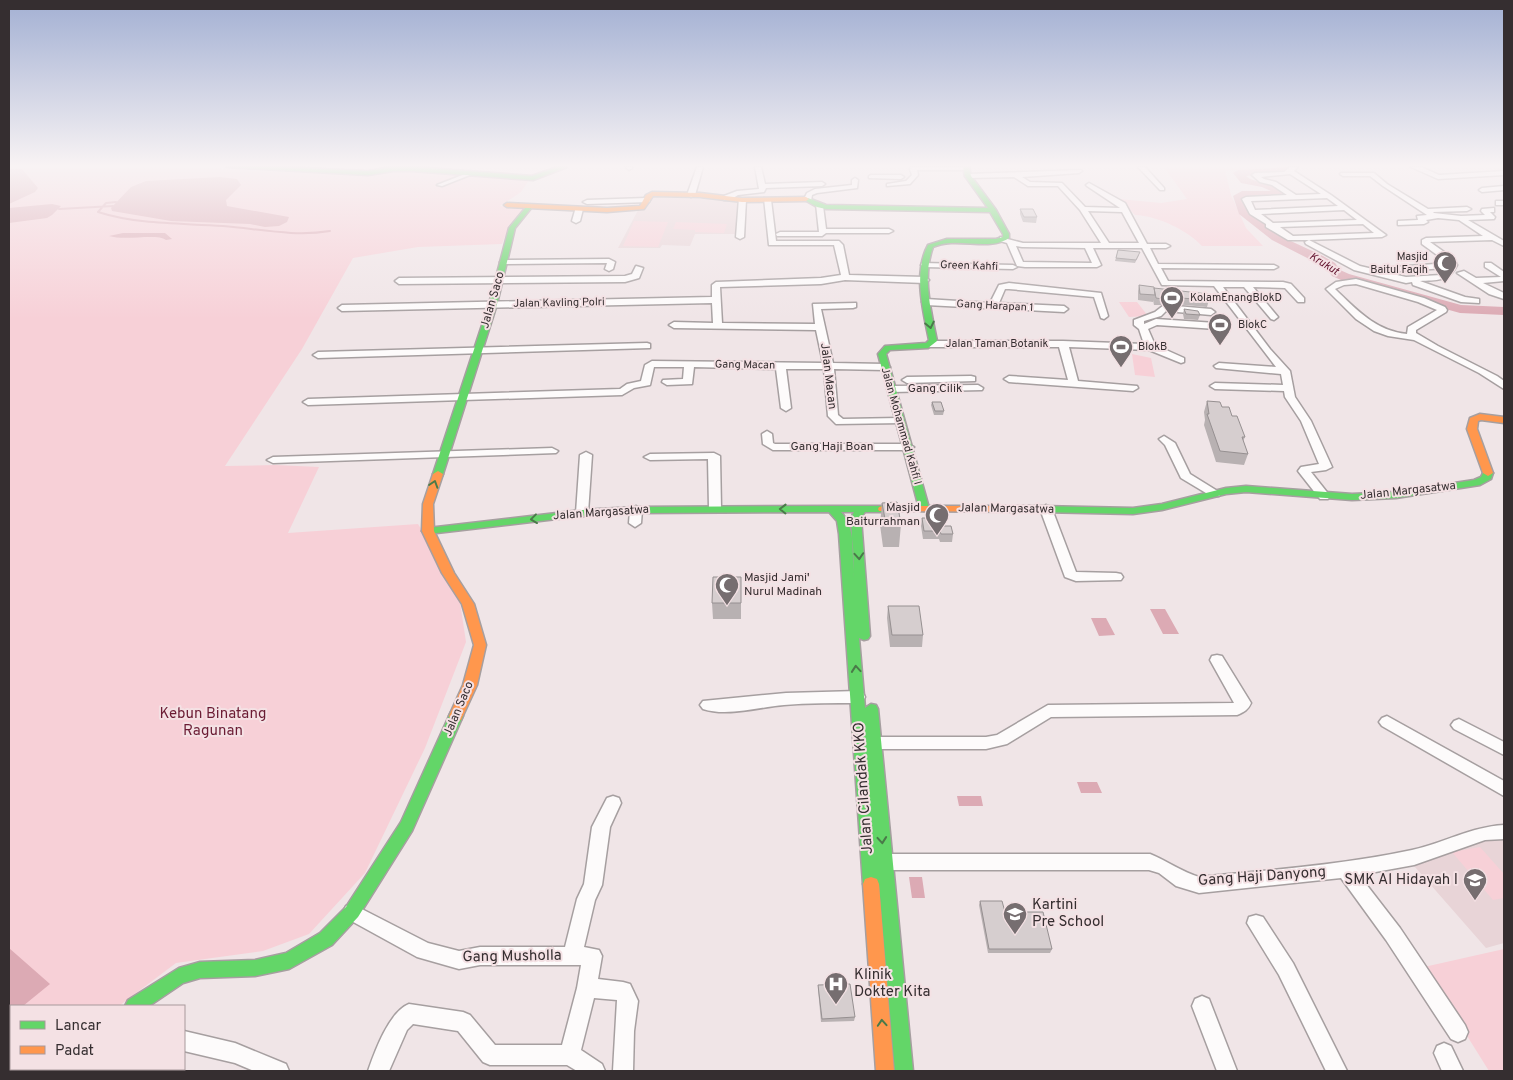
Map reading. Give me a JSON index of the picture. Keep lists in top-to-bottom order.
{
  "streets": {
    "main road": [
      "Jalan Saco",
      "Jalan Mohammad Kahfi I",
      "Jalan Margasatwa",
      "Jalan Cilandak KKO"
    ],
    "street": [
      "Green Kahfi",
      "Jalan Kavling Polri",
      "Gang Harapan 1",
      "Jalan Taman Botanik",
      "Gang Macan",
      "Jalan Macan",
      "Gang Cilik",
      "Gang Haji Boan",
      "Gang Haji Danyong",
      "Gang Musholla"
    ]
  },
  "crossings": [
    ["Jalan Saco", "Jalan Kavling Polri"],
    ["Jalan Saco", "Gang Macan"],
    ["Jalan Saco", "Jalan Margasatwa"],
    ["Jalan Saco", "Gang Musholla"],
    ["Jalan Taman Botanik", "Jalan Mohammad Kahfi I"],
    ["Gang Macan", "Jalan Macan"],
    ["Gang Macan", "Jalan Mohammad Kahfi I"],
    ["Jalan Macan", "Jalan Mohammad Kahfi I"],
    ["Gang Cilik", "Jalan Mohammad Kahfi I"],
    ["Jalan Mohammad Kahfi I", "Gang Haji Boan"],
    ["Jalan Mohammad Kahfi I", "Jalan Margasatwa"],
    ["Jalan Margasatwa", "Jalan Cilandak KKO"],
    ["Jalan Cilandak KKO", "Gang Haji Danyong"]
  ],
  "water": ["Krukut"],
  "parks": ["Kebun Binatang Ragunan"],
  "places": {
    "mosque": ["Masjid Baitul Faqih", "Masjid Baiturrahman", "Masjid Jami' Nurul Madinah"],
    "sports": ["KolamEnangBlokD", "BlokC", "BlokB"],
    "school or university": ["SMK Al Hidayah I", "Kartini Pre School"],
    "hospital": ["Klinik Dokter Kita"]
  },
  "legend": ["Lancar", "Padat"]
}
